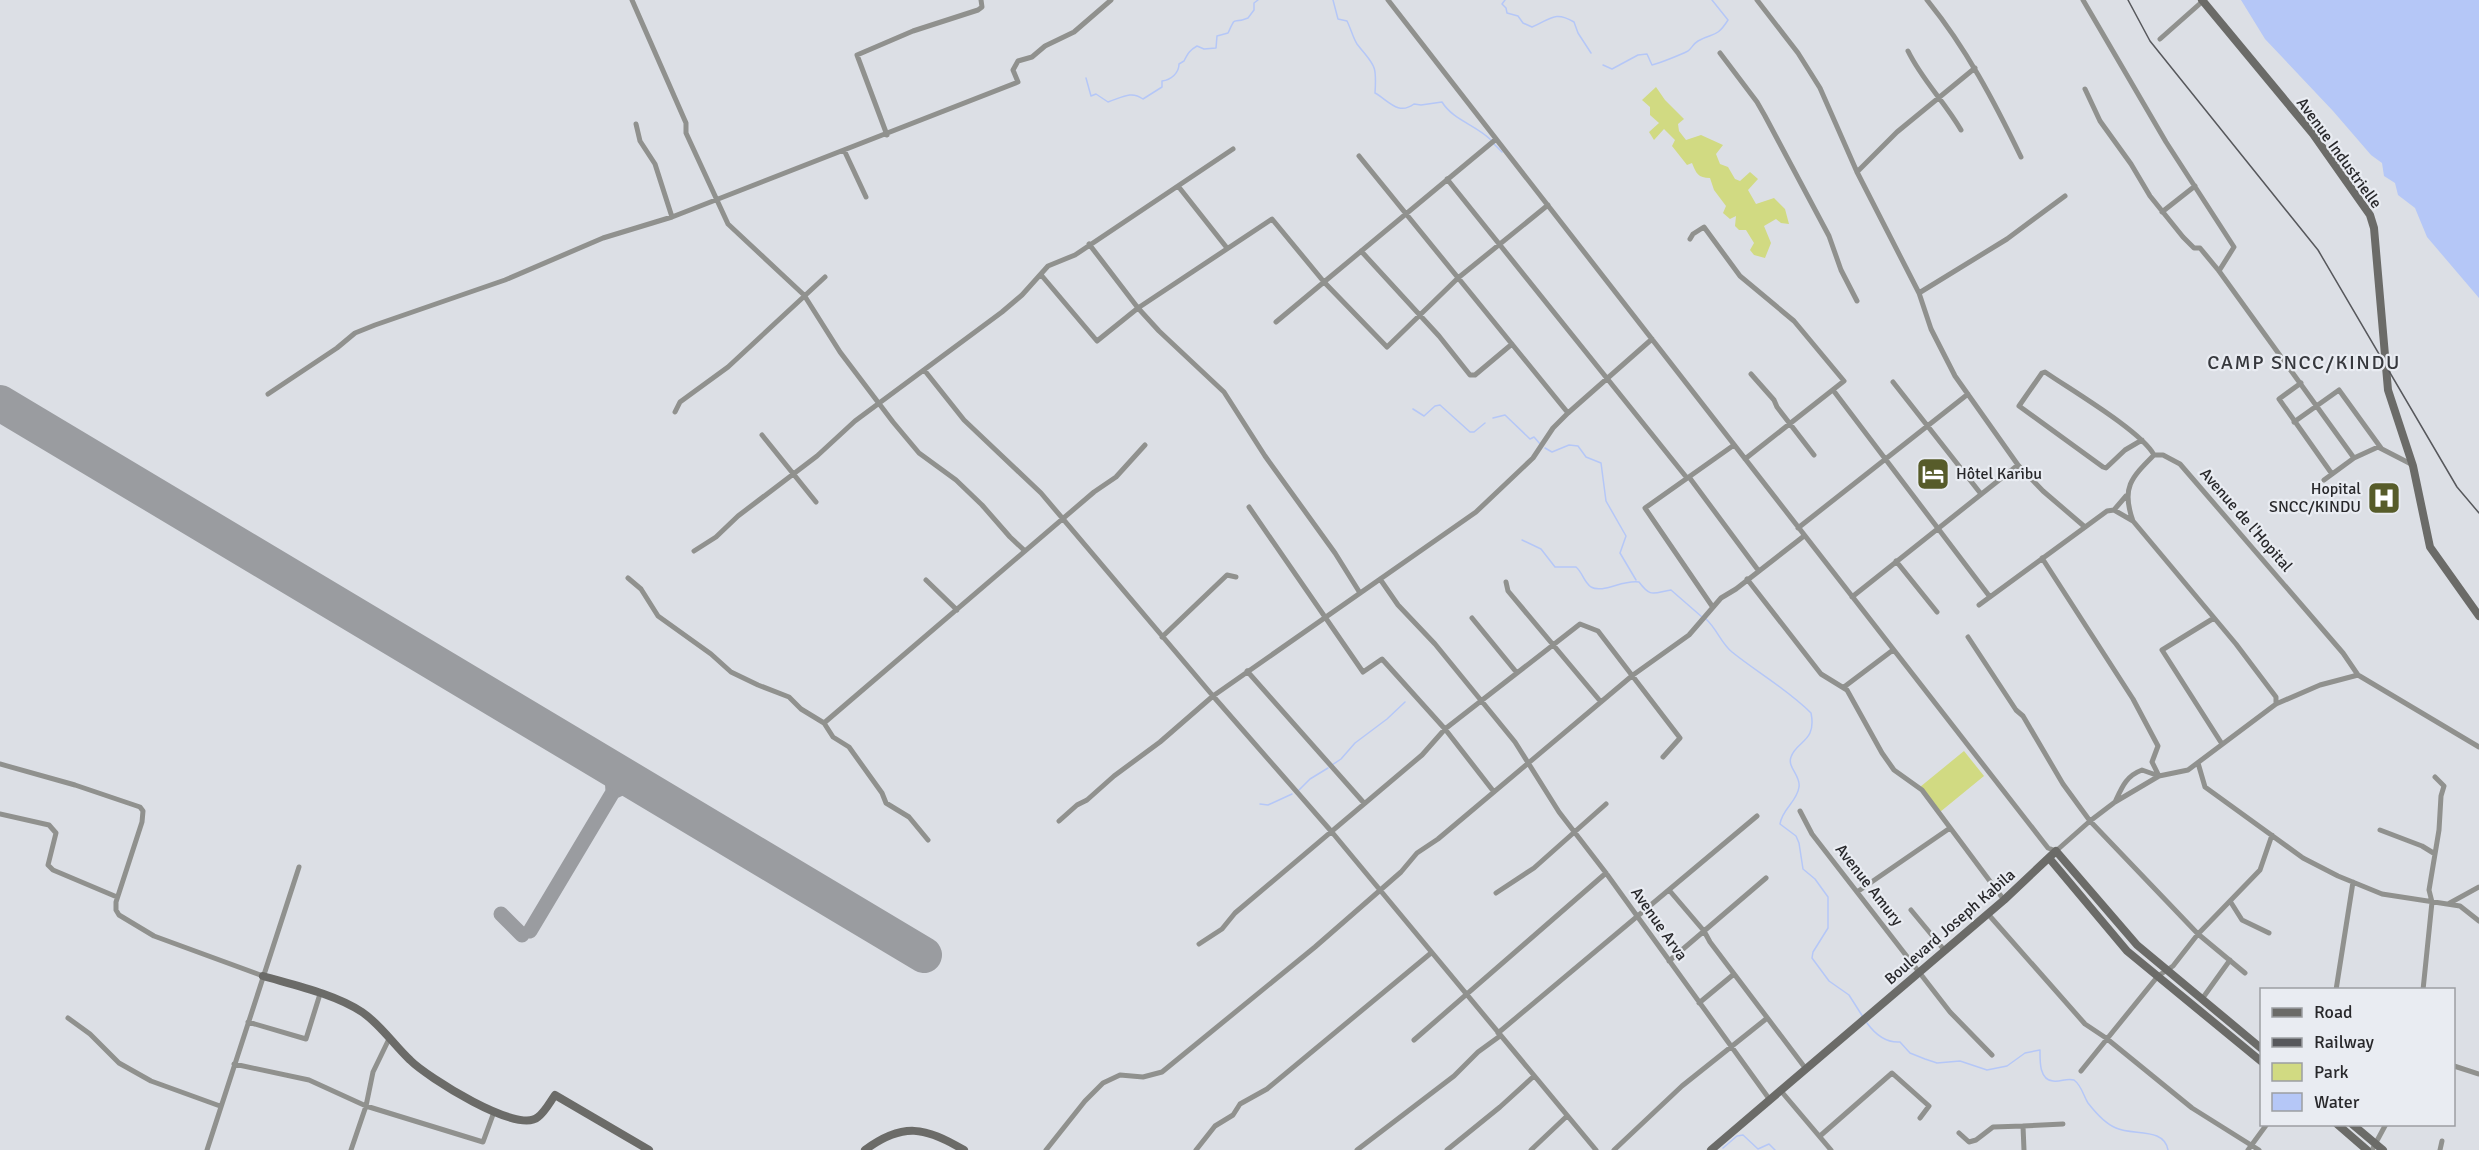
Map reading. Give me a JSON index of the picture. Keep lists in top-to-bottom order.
{
  "streets": {
    "street": [
      "Avenue Industrielle",
      "Avenue de l'Hopital",
      "Avenue Amury",
      "Avenue Arva",
      "Boulevard Joseph Kabila"
    ]
  },
  "crossings": [
    ["Avenue Amury", "Boulevard Joseph Kabila"],
    ["Avenue Arva", "Boulevard Joseph Kabila"]
  ],
  "districts": ["CAMP SNCC/KINDU"],
  "places": {
    "hotel": ["Hôtel Karibu"],
    "hospital": ["Hopital SNCC/KINDU"]
  },
  "legend": [
    "Road",
    "Railway",
    "Park",
    "Water"
  ]
}
